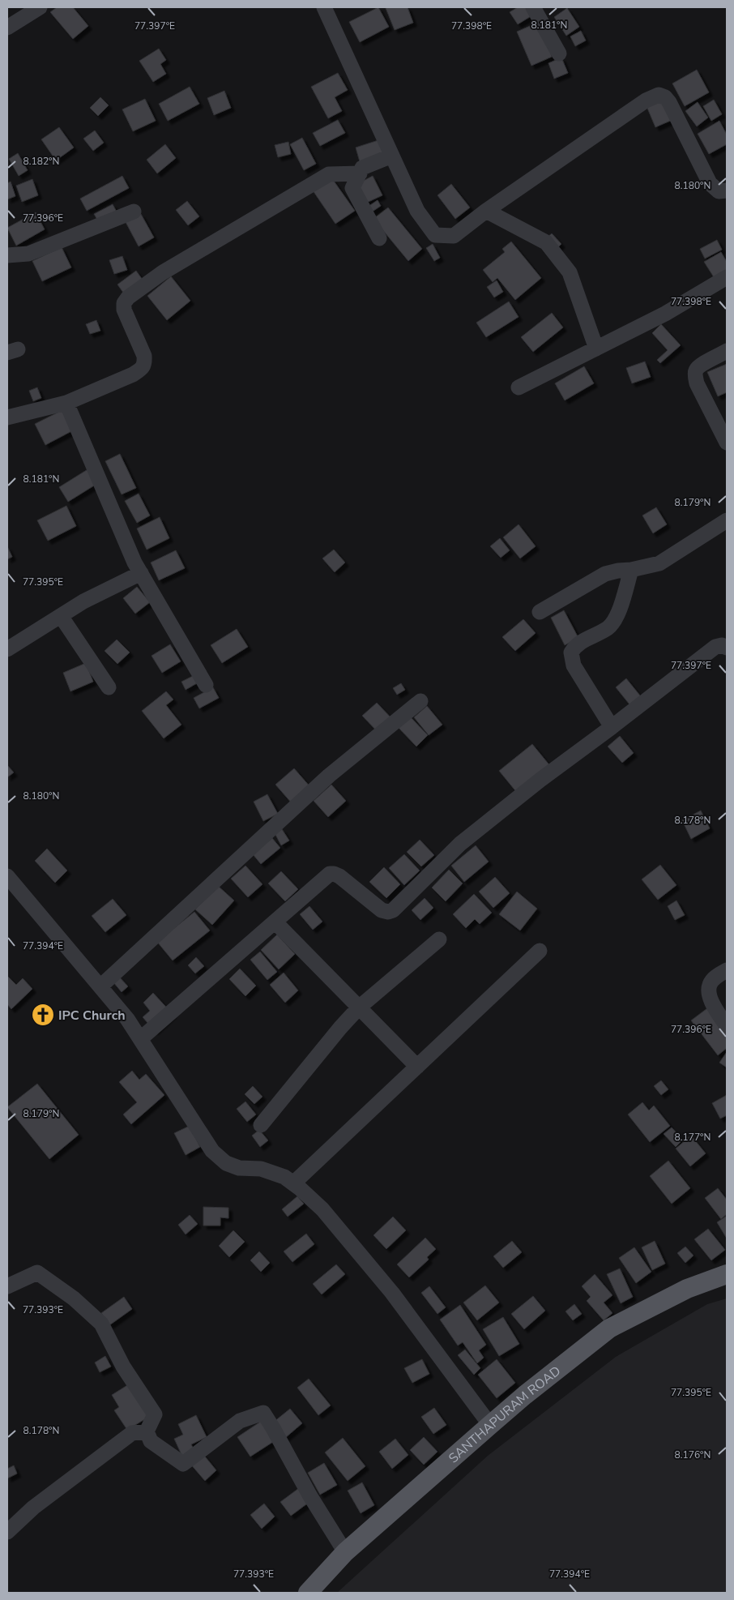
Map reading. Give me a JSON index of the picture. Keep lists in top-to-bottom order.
{
  "streets": {
    "main road": ["SANTHAPURAM ROAD"]
  },
  "places": {
    "church": ["IPC Church"]
  },
  "coordinates": [
    "8.181°N",
    "77.397°E",
    "77.398°E",
    "8.182°N",
    "8.180°N",
    "77.396°E",
    "8.179°N",
    "77.395°E",
    "8.178°N",
    "77.394°E",
    "8.177°N",
    "77.393°E",
    "8.176°N"
  ]
}
